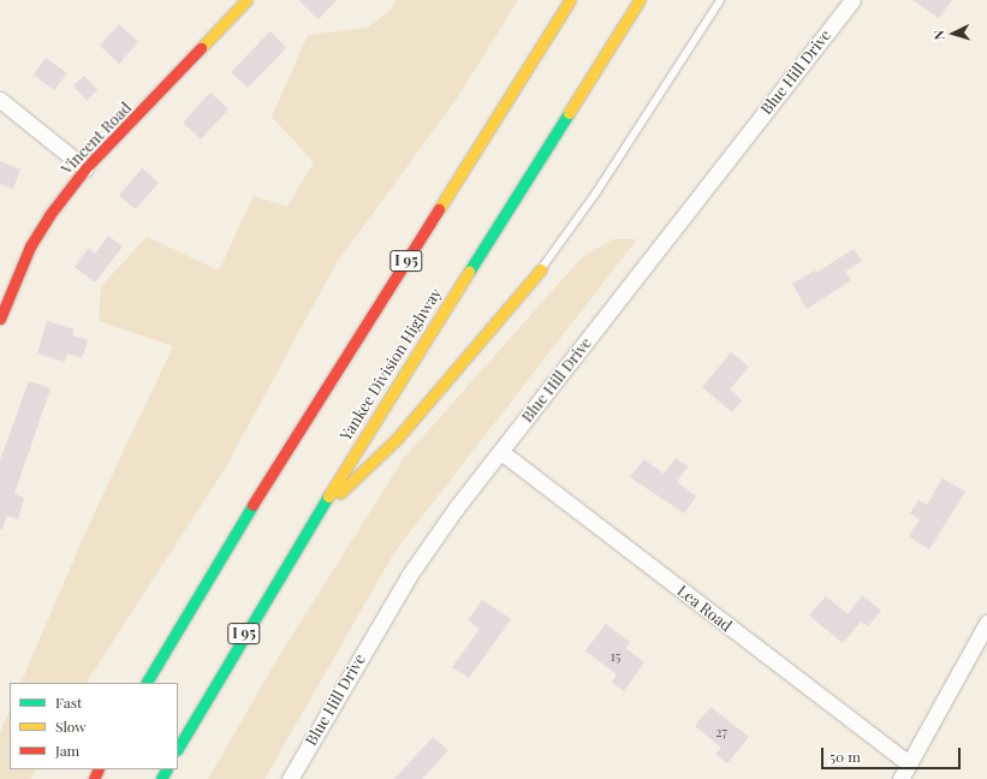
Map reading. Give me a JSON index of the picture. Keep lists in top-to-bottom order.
{
  "streets": {
    "main road": ["Vincent Road", "I 95", "Yankee Division Highway"],
    "street": ["Blue Hill Drive", "Lea Road"]
  },
  "crossings": [
    ["Blue Hill Drive", "Lea Road"]
  ],
  "house_numbers": ["15", "27"],
  "legend": ["Fast", "Slow", "Jam"],
  "scale_bar": "50 m",
  "north": "left"
}
